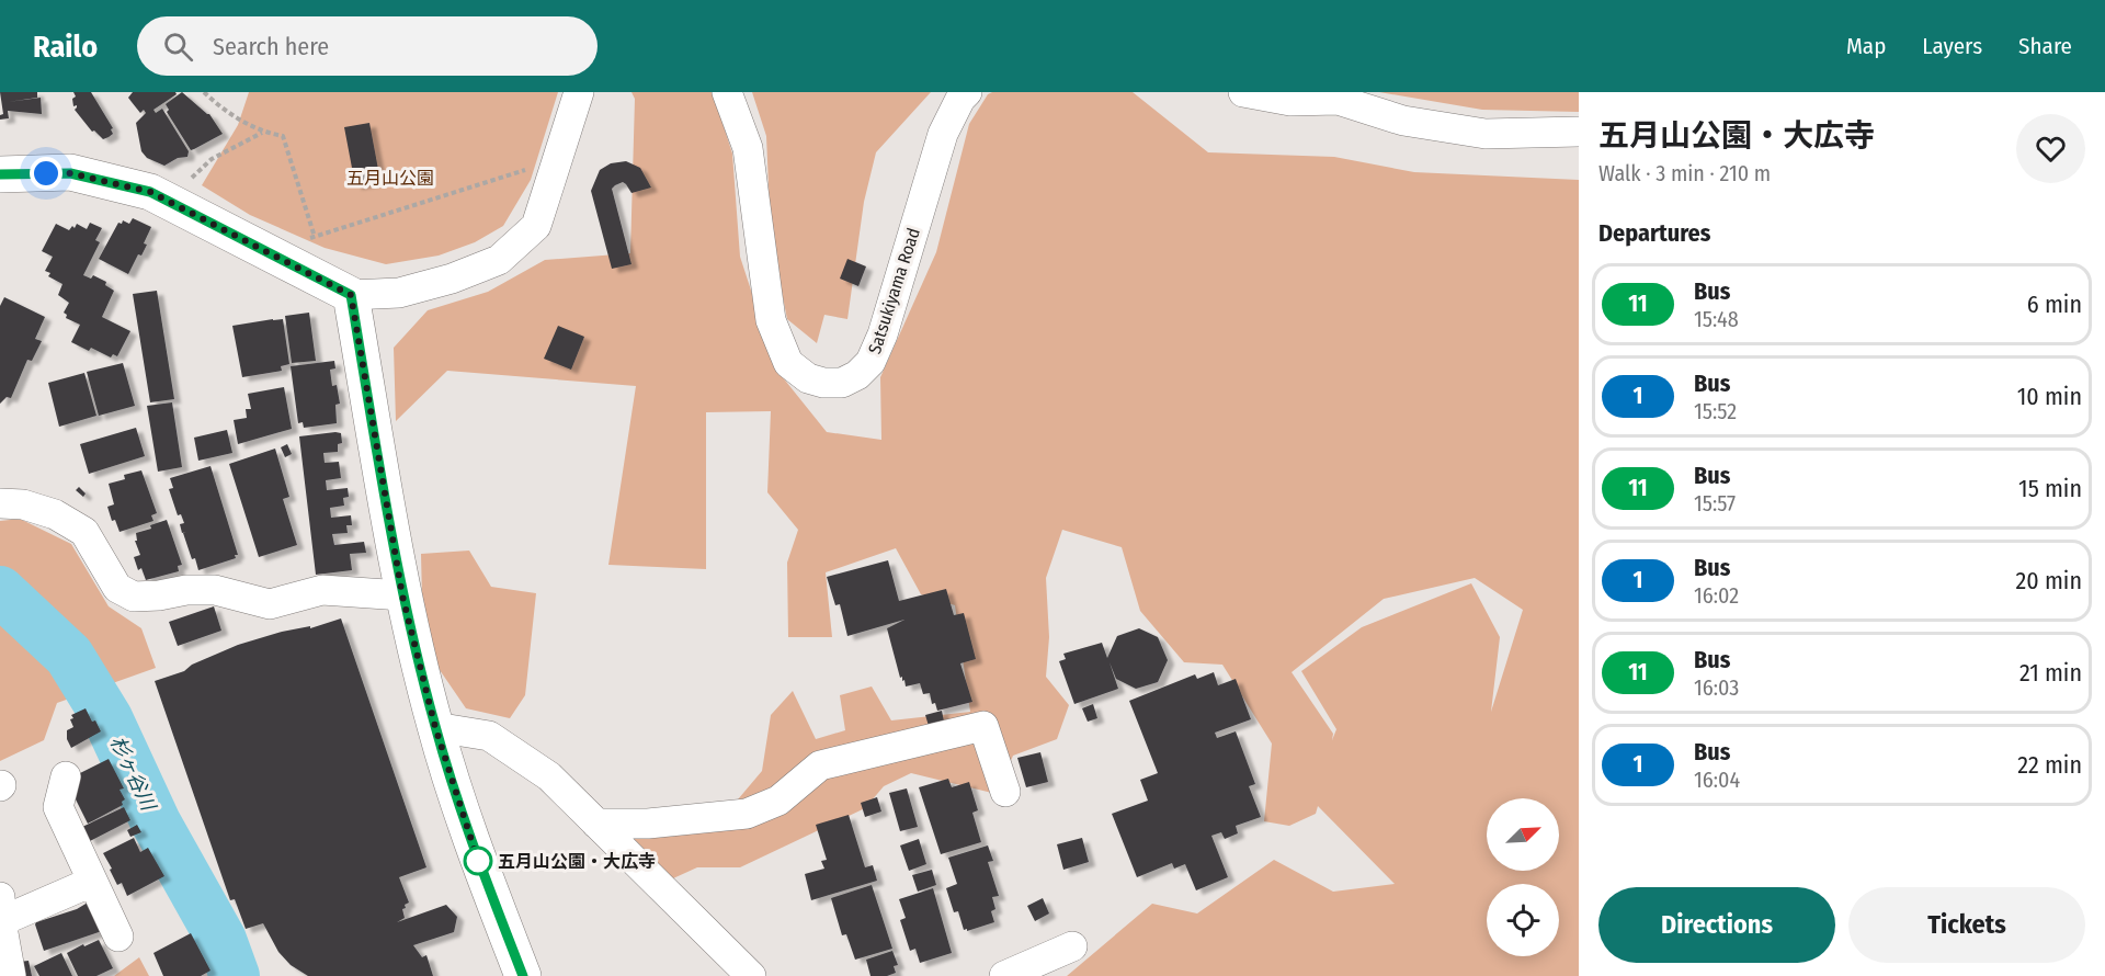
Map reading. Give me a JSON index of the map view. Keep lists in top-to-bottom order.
{
  "streets": {
    "street": ["Satsukiyama Road"]
  },
  "water": ["杉ヶ谷川"],
  "parks": ["五月山公園"],
  "places": ["五月山公園・大広寺"],
  "lines": ["bus line 11"],
  "north": "top right",
  "page": {
    "header": "Railo",
    "search": "Search here",
    "nav": ["Map", "Layers", "Share"],
    "heading": [
      ["五月山公園・大広寺", "Walk · 3 min · 210 m"],
      "Departures"
    ],
    "list": [
      {
        "mark": "11",
        "name": "Bus",
        "note": "15:48",
        "value": "6 min"
      },
      {
        "mark": "1",
        "name": "Bus",
        "note": "15:52",
        "value": "10 min"
      },
      {
        "mark": "11",
        "name": "Bus",
        "note": "15:57",
        "value": "15 min"
      },
      {
        "mark": "1",
        "name": "Bus",
        "note": "16:02",
        "value": "20 min"
      },
      {
        "mark": "11",
        "name": "Bus",
        "note": "16:03",
        "value": "21 min"
      },
      {
        "mark": "1",
        "name": "Bus",
        "note": "16:04",
        "value": "22 min"
      }
    ],
    "buttons": ["Directions", "Tickets"]
  }
}
